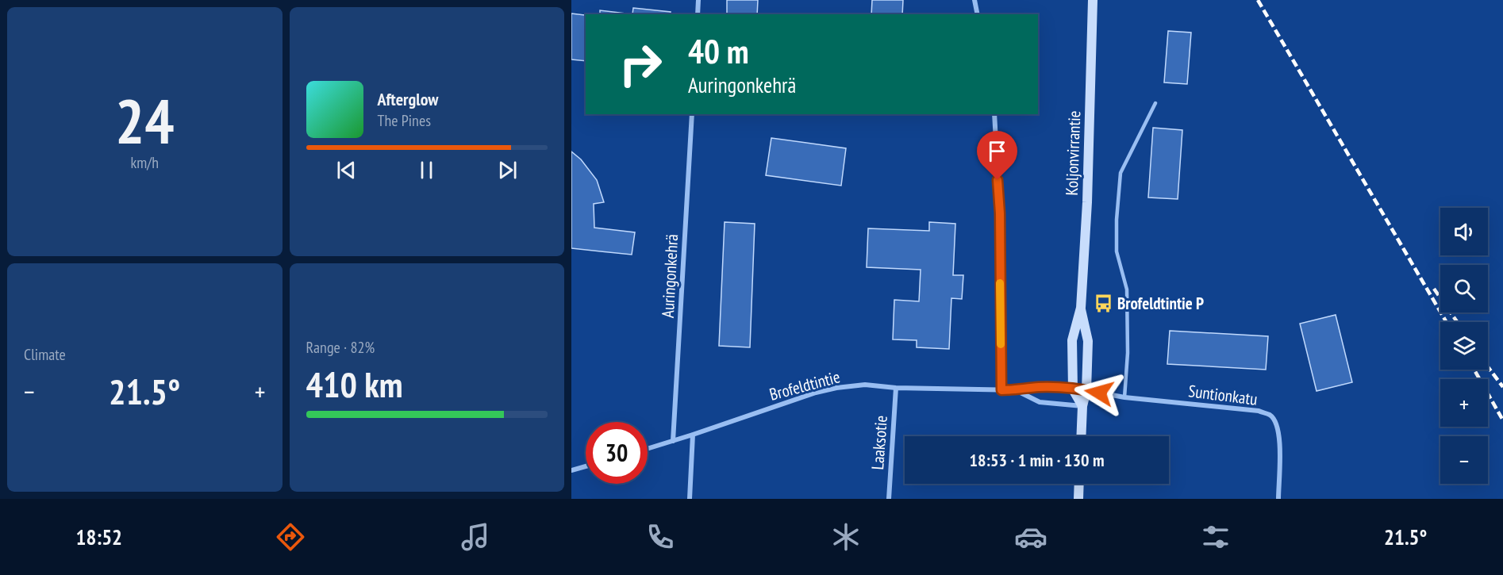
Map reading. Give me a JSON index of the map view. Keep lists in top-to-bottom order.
{
  "streets": {
    "main road": ["Koljonvirrantie"],
    "street": [
      "Auringonkehrä",
      "Brofeldtintie",
      "Suntionkatu",
      "Laaksotie"
    ]
  },
  "crossings": [
    ["Koljonvirrantie", "Brofeldtintie"],
    ["Koljonvirrantie", "Suntionkatu"],
    ["Auringonkehrä", "Brofeldtintie"],
    ["Brofeldtintie", "Suntionkatu"],
    ["Brofeldtintie", "Laaksotie"]
  ],
  "places": {
    "bus stop": ["Brofeldtintie P"]
  },
  "page": {
    "tile": [
      ["24", "km/h"],
      "Climate",
      ["Range · 82%", "410 km"]
    ],
    "turn": ["40 m", "Auringonkehrä"],
    "song": ["Afterglow", "The Pines"],
    "map_buttons": ["+", "−"],
    "heat": ["−", "21.5°", "+"],
    "limit": "30",
    "trip": "18:53 · 1 min · 130 m",
    "tabs": ["18:52", "21.5°"]
  }
}
